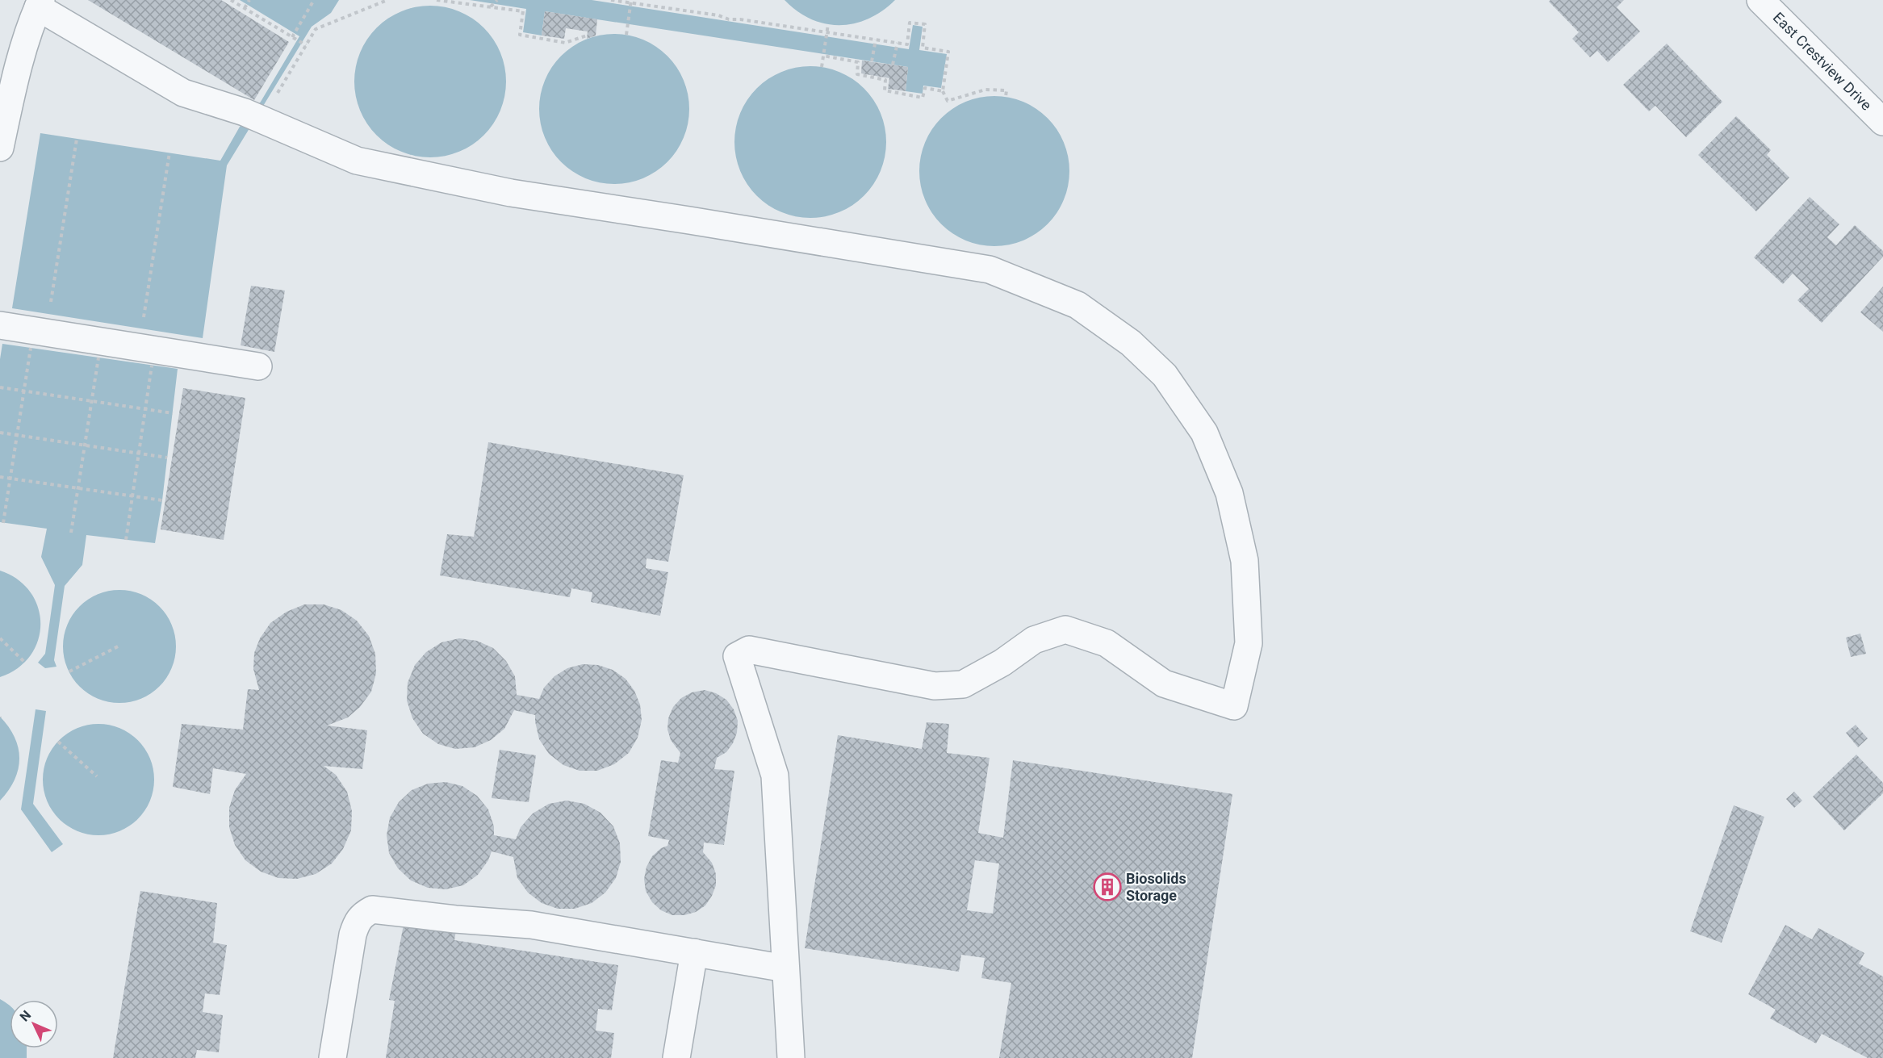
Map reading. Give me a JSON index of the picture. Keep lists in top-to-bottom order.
{
  "streets": {
    "street": ["East Crestview Drive"]
  },
  "places": {
    "building": ["Biosolids Storage"]
  },
  "north": "top left"
}
